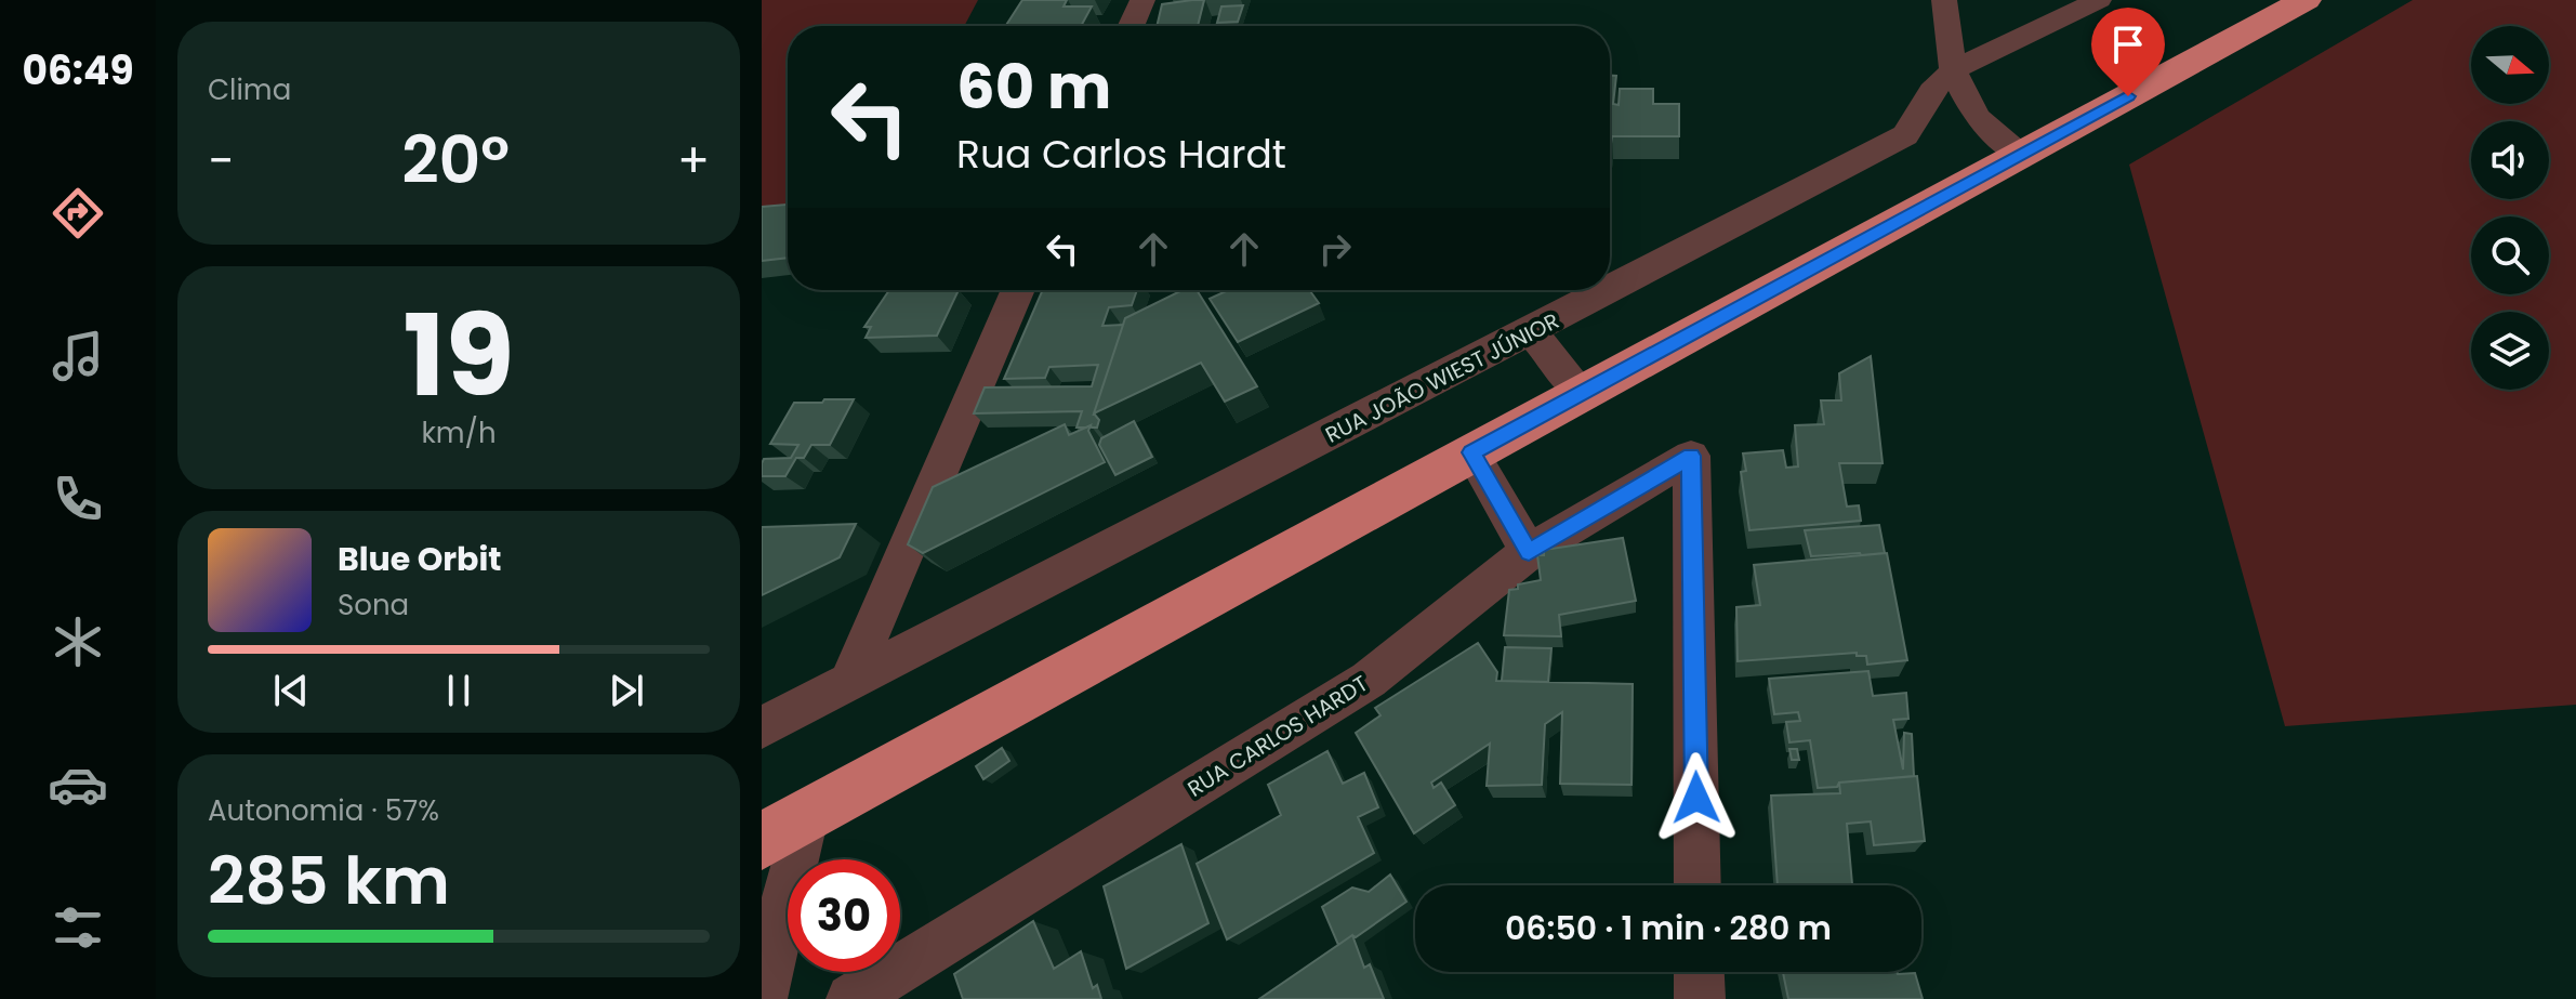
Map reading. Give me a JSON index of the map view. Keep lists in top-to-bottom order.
{
  "streets": {
    "street": ["RUA JOÃO WIEST JÚNIOR", "RUA CARLOS HARDT"]
  },
  "north": "right",
  "page": {
    "tabs": "06:49",
    "tile": [
      "Clima",
      ["19", "km/h"],
      ["Autonomia · 57%", "285 km"]
    ],
    "turn": ["60 m", "Rua Carlos Hardt"],
    "heat": ["−", "20°", "+"],
    "song": ["Blue Orbit", "Sona"],
    "limit": "30",
    "trip": "06:50 · 1 min · 280 m"
  }
}
